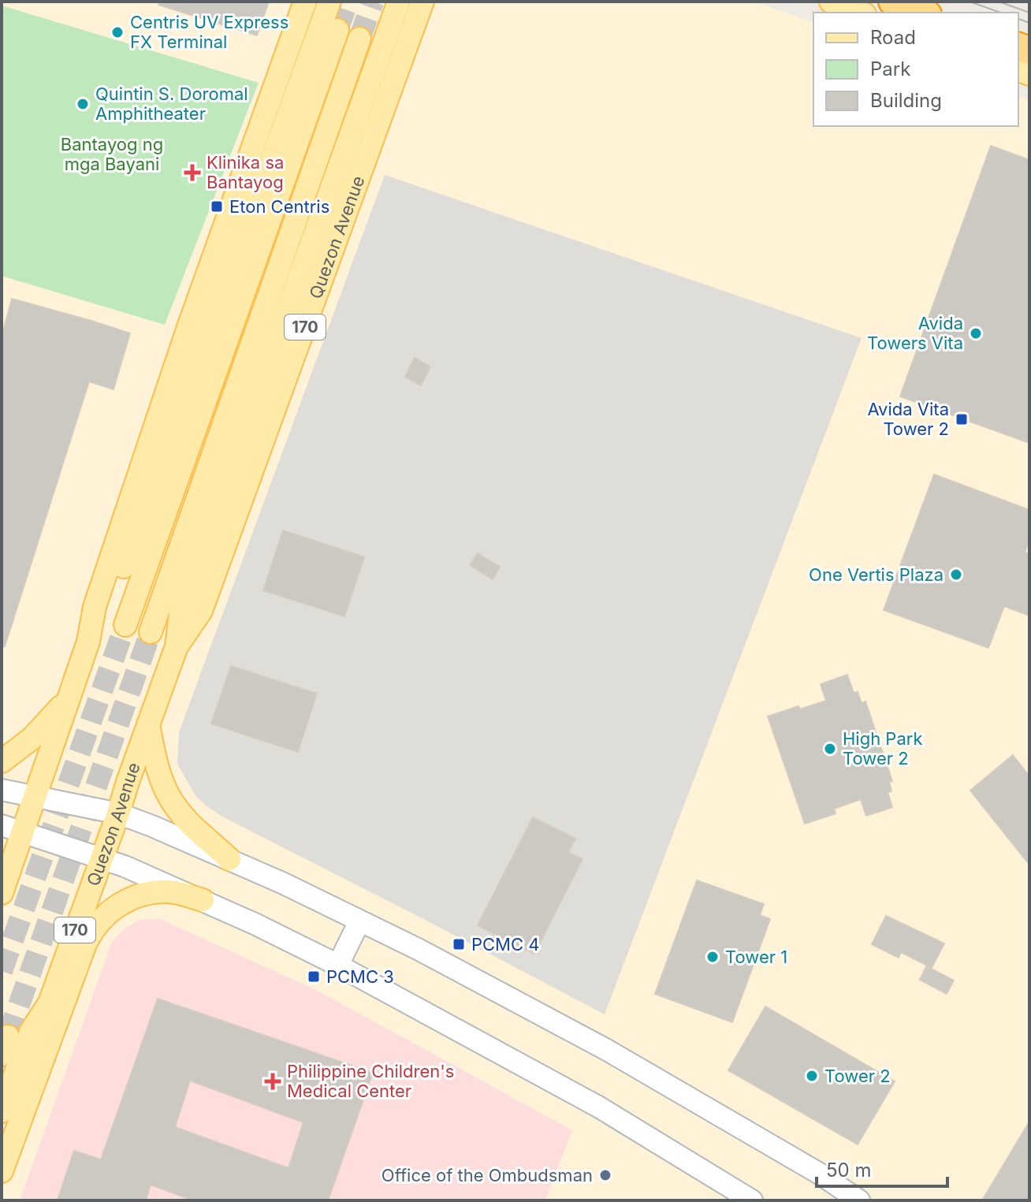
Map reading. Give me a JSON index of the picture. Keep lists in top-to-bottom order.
{
  "streets": {
    "main road": ["Quezon Avenue", "170"]
  },
  "parks": ["Bantayog ng mga Bayani"],
  "places": {
    "other": [
      "Centris UV Express FX Terminal",
      "Quintin S. Doromal Amphitheater",
      "Avida Towers Vita",
      "One Vertis Plaza",
      "High Park Tower 2",
      "Tower 1",
      "Tower 2",
      "Office of the Ombudsman"
    ],
    "health": ["Klinika sa Bantayog", "Philippine Children's Medical Center"],
    "transit": [
      "Eton Centris",
      "Avida Vita Tower 2",
      "PCMC 4",
      "PCMC 3"
    ]
  },
  "legend": ["Road", "Park", "Building"],
  "scale_bar": "50 m"
}
